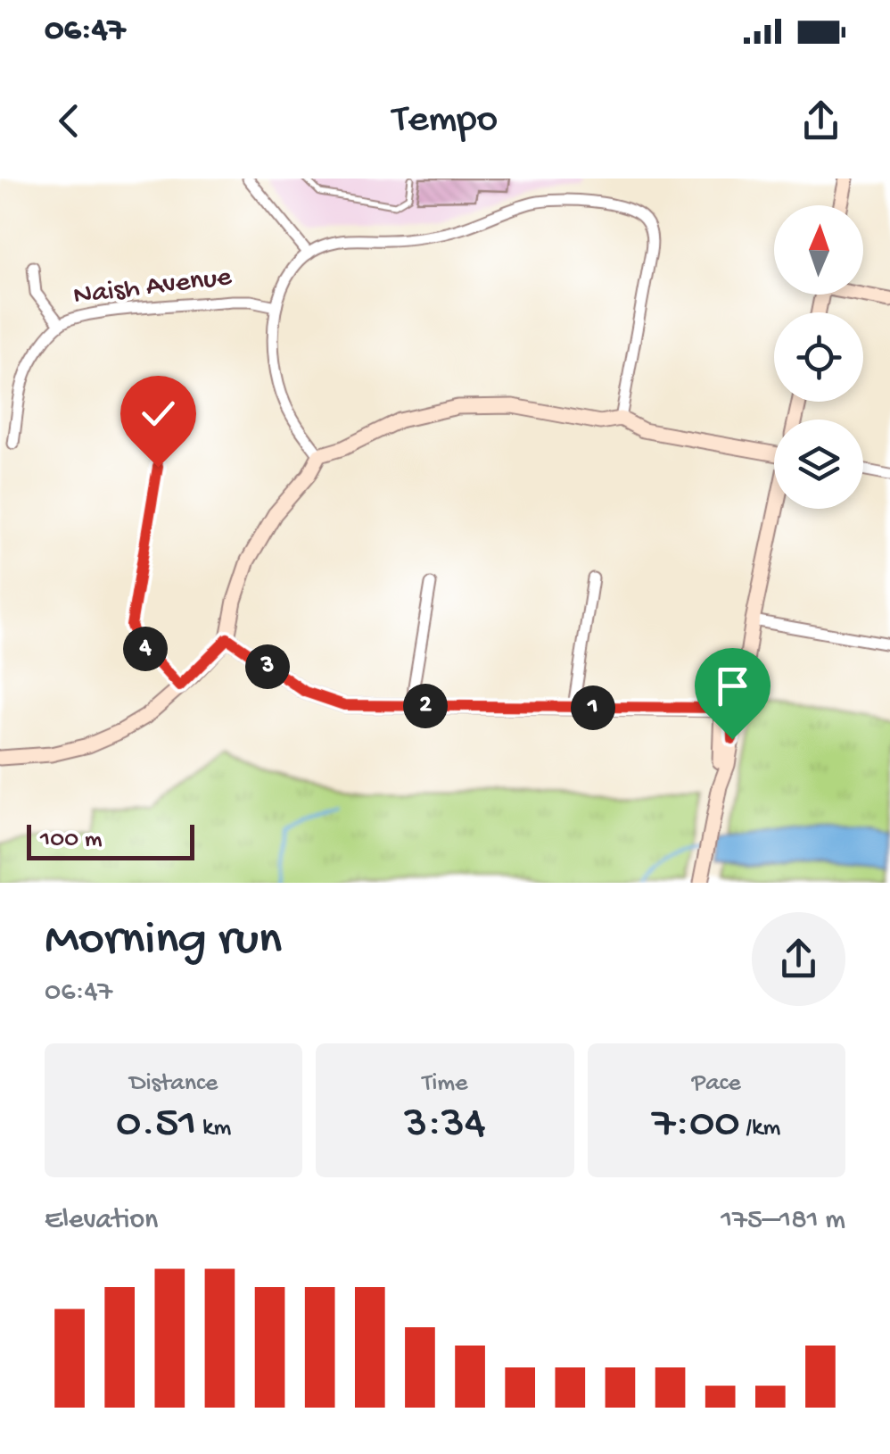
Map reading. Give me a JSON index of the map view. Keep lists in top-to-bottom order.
{
  "streets": {
    "street": ["Naish Avenue"]
  },
  "scale_bar": "100 m",
  "north": "top",
  "page": {
    "status": "06:47",
    "header": "Tempo",
    "pins": [
      "4",
      "3",
      "2",
      "1"
    ],
    "scale": "100 m",
    "heading": ["Morning run", "06:47"],
    "stats": [
      ["Distance", "0.51 km"],
      ["Time", "3:34"],
      ["Pace", "7:00 /km"]
    ],
    "chart": ["Elevation", "175–181 m"]
  }
}
